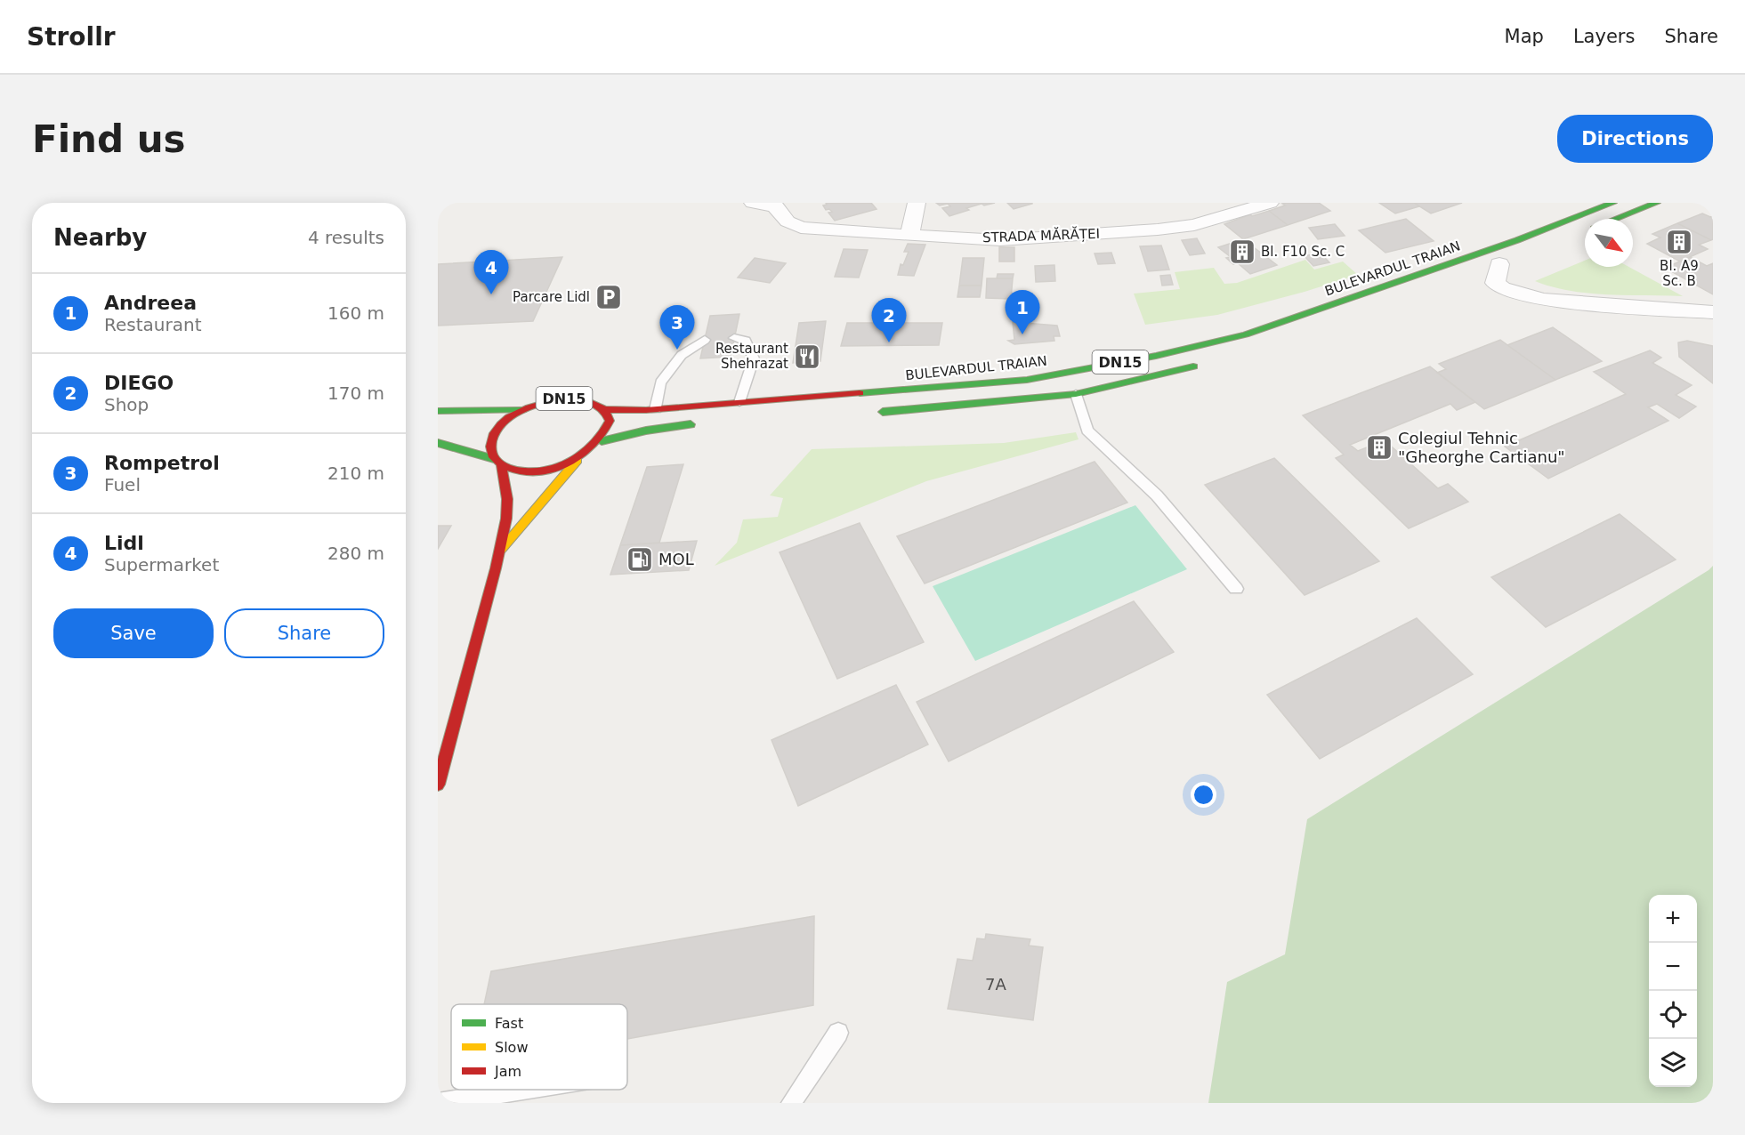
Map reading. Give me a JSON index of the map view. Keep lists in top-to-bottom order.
{
  "streets": {
    "main road": ["BULEVARDUL TRAIAN", "DN15"],
    "street": ["STRADA MĂRĂȚEI"]
  },
  "crossings": [
    ["BULEVARDUL TRAIAN", "DN15"]
  ],
  "places": {
    "building": ["Bl. A9 Sc. B", "Bl. F10 Sc. C", "Colegiul Tehnic \"Gheorghe Cartianu\""],
    "parking": ["Parcare Lidl"],
    "restaurant": ["Restaurant Shehrazat"],
    "fuel station": ["MOL"]
  },
  "house_numbers": ["7A"],
  "legend": ["Fast", "Slow", "Jam"],
  "north": "bottom right",
  "page": {
    "header": "Strollr",
    "nav": ["Map", "Layers", "Share"],
    "buttons": [
      "Directions",
      ["Save", "Share"]
    ],
    "title": "Find us",
    "heading": ["Nearby", "4 results"],
    "pins": [
      "4",
      "1",
      "2",
      "3"
    ],
    "list": [
      {
        "mark": "1",
        "name": "Andreea",
        "note": "Restaurant",
        "value": "160 m"
      },
      {
        "mark": "2",
        "name": "DIEGO",
        "note": "Shop",
        "value": "170 m"
      },
      {
        "mark": "3",
        "name": "Rompetrol",
        "note": "Fuel",
        "value": "210 m"
      },
      {
        "mark": "4",
        "name": "Lidl",
        "note": "Supermarket",
        "value": "280 m"
      }
    ],
    "map_buttons": ["+", "−"]
  }
}
